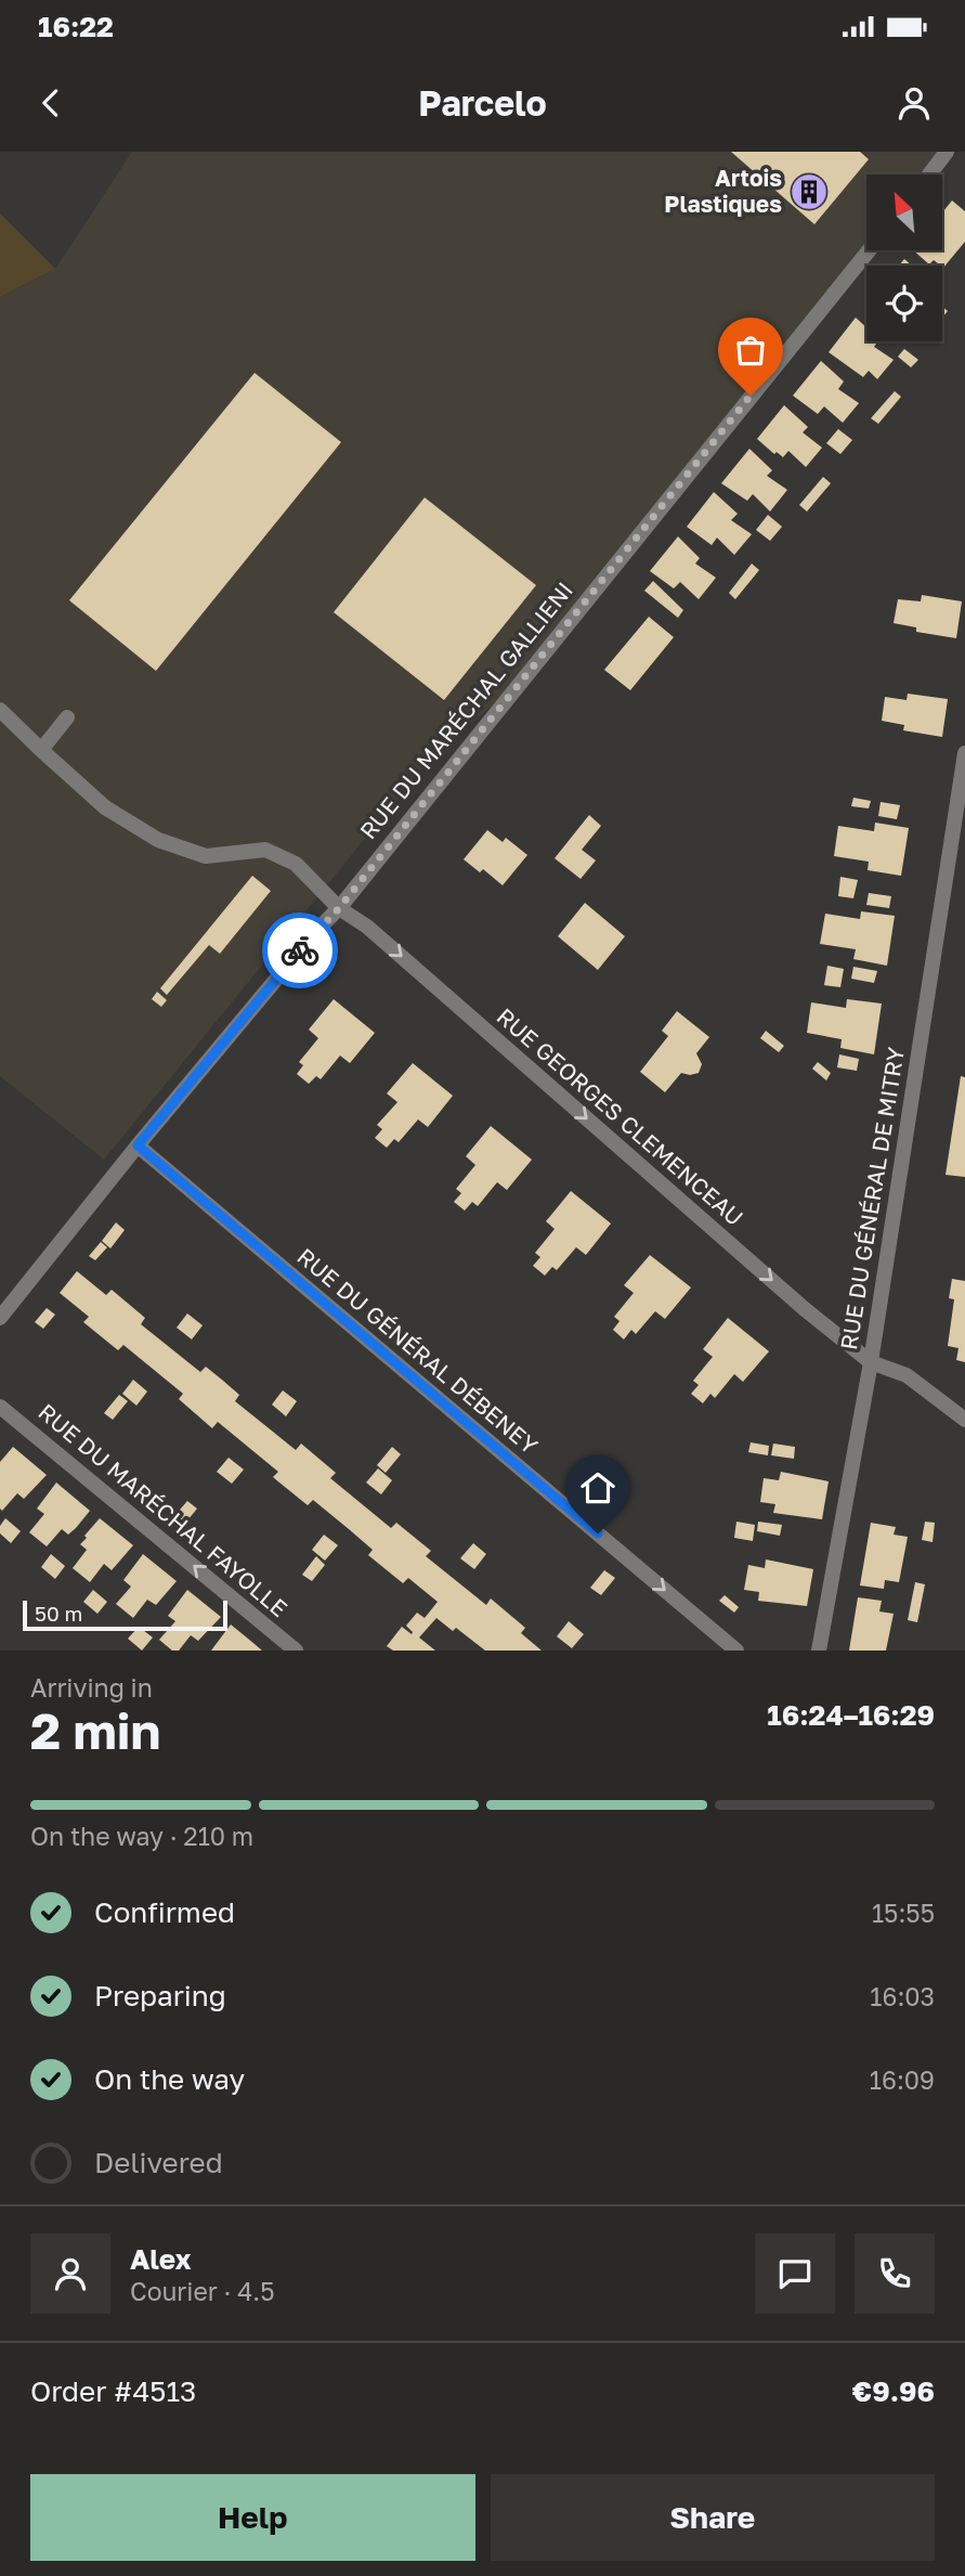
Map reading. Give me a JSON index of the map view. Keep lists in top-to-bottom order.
{
  "streets": {
    "street": [
      "RUE DU MARÉCHAL GALLIENI",
      "RUE GEORGES CLEMENCEAU",
      "RUE DU GÉNÉRAL DE MITRY",
      "RUE DU GÉNÉRAL DÉBENEY",
      "RUE DU MARÉCHAL FAYOLLE"
    ]
  },
  "crossings": [
    ["RUE DU MARÉCHAL GALLIENI", "RUE GEORGES CLEMENCEAU"],
    ["RUE DU MARÉCHAL GALLIENI", "RUE DU GÉNÉRAL DÉBENEY"],
    ["RUE GEORGES CLEMENCEAU", "RUE DU GÉNÉRAL DE MITRY"]
  ],
  "one_way": ["RUE GEORGES CLEMENCEAU", "RUE DU GÉNÉRAL DÉBENEY", "RUE DU MARÉCHAL FAYOLLE"],
  "places": {
    "building": ["Artois Plastiques"]
  },
  "scale_bar": "50 m",
  "north": "top left",
  "page": {
    "status": "16:22",
    "header": "Parcelo",
    "scale": "50 m",
    "heading": ["2 min", "Arriving in", "16:24–16:29"],
    "panel": [
      "Alex",
      "Courier · 4.5",
      "Order #4513",
      "€9.96"
    ],
    "bar": "On the way · 210 m",
    "list": [
      ["Confirmed", "15:55"],
      ["Preparing", "16:03"],
      ["On the way", "16:09"],
      "Delivered"
    ],
    "buttons": ["Help", "Share"]
  }
}
